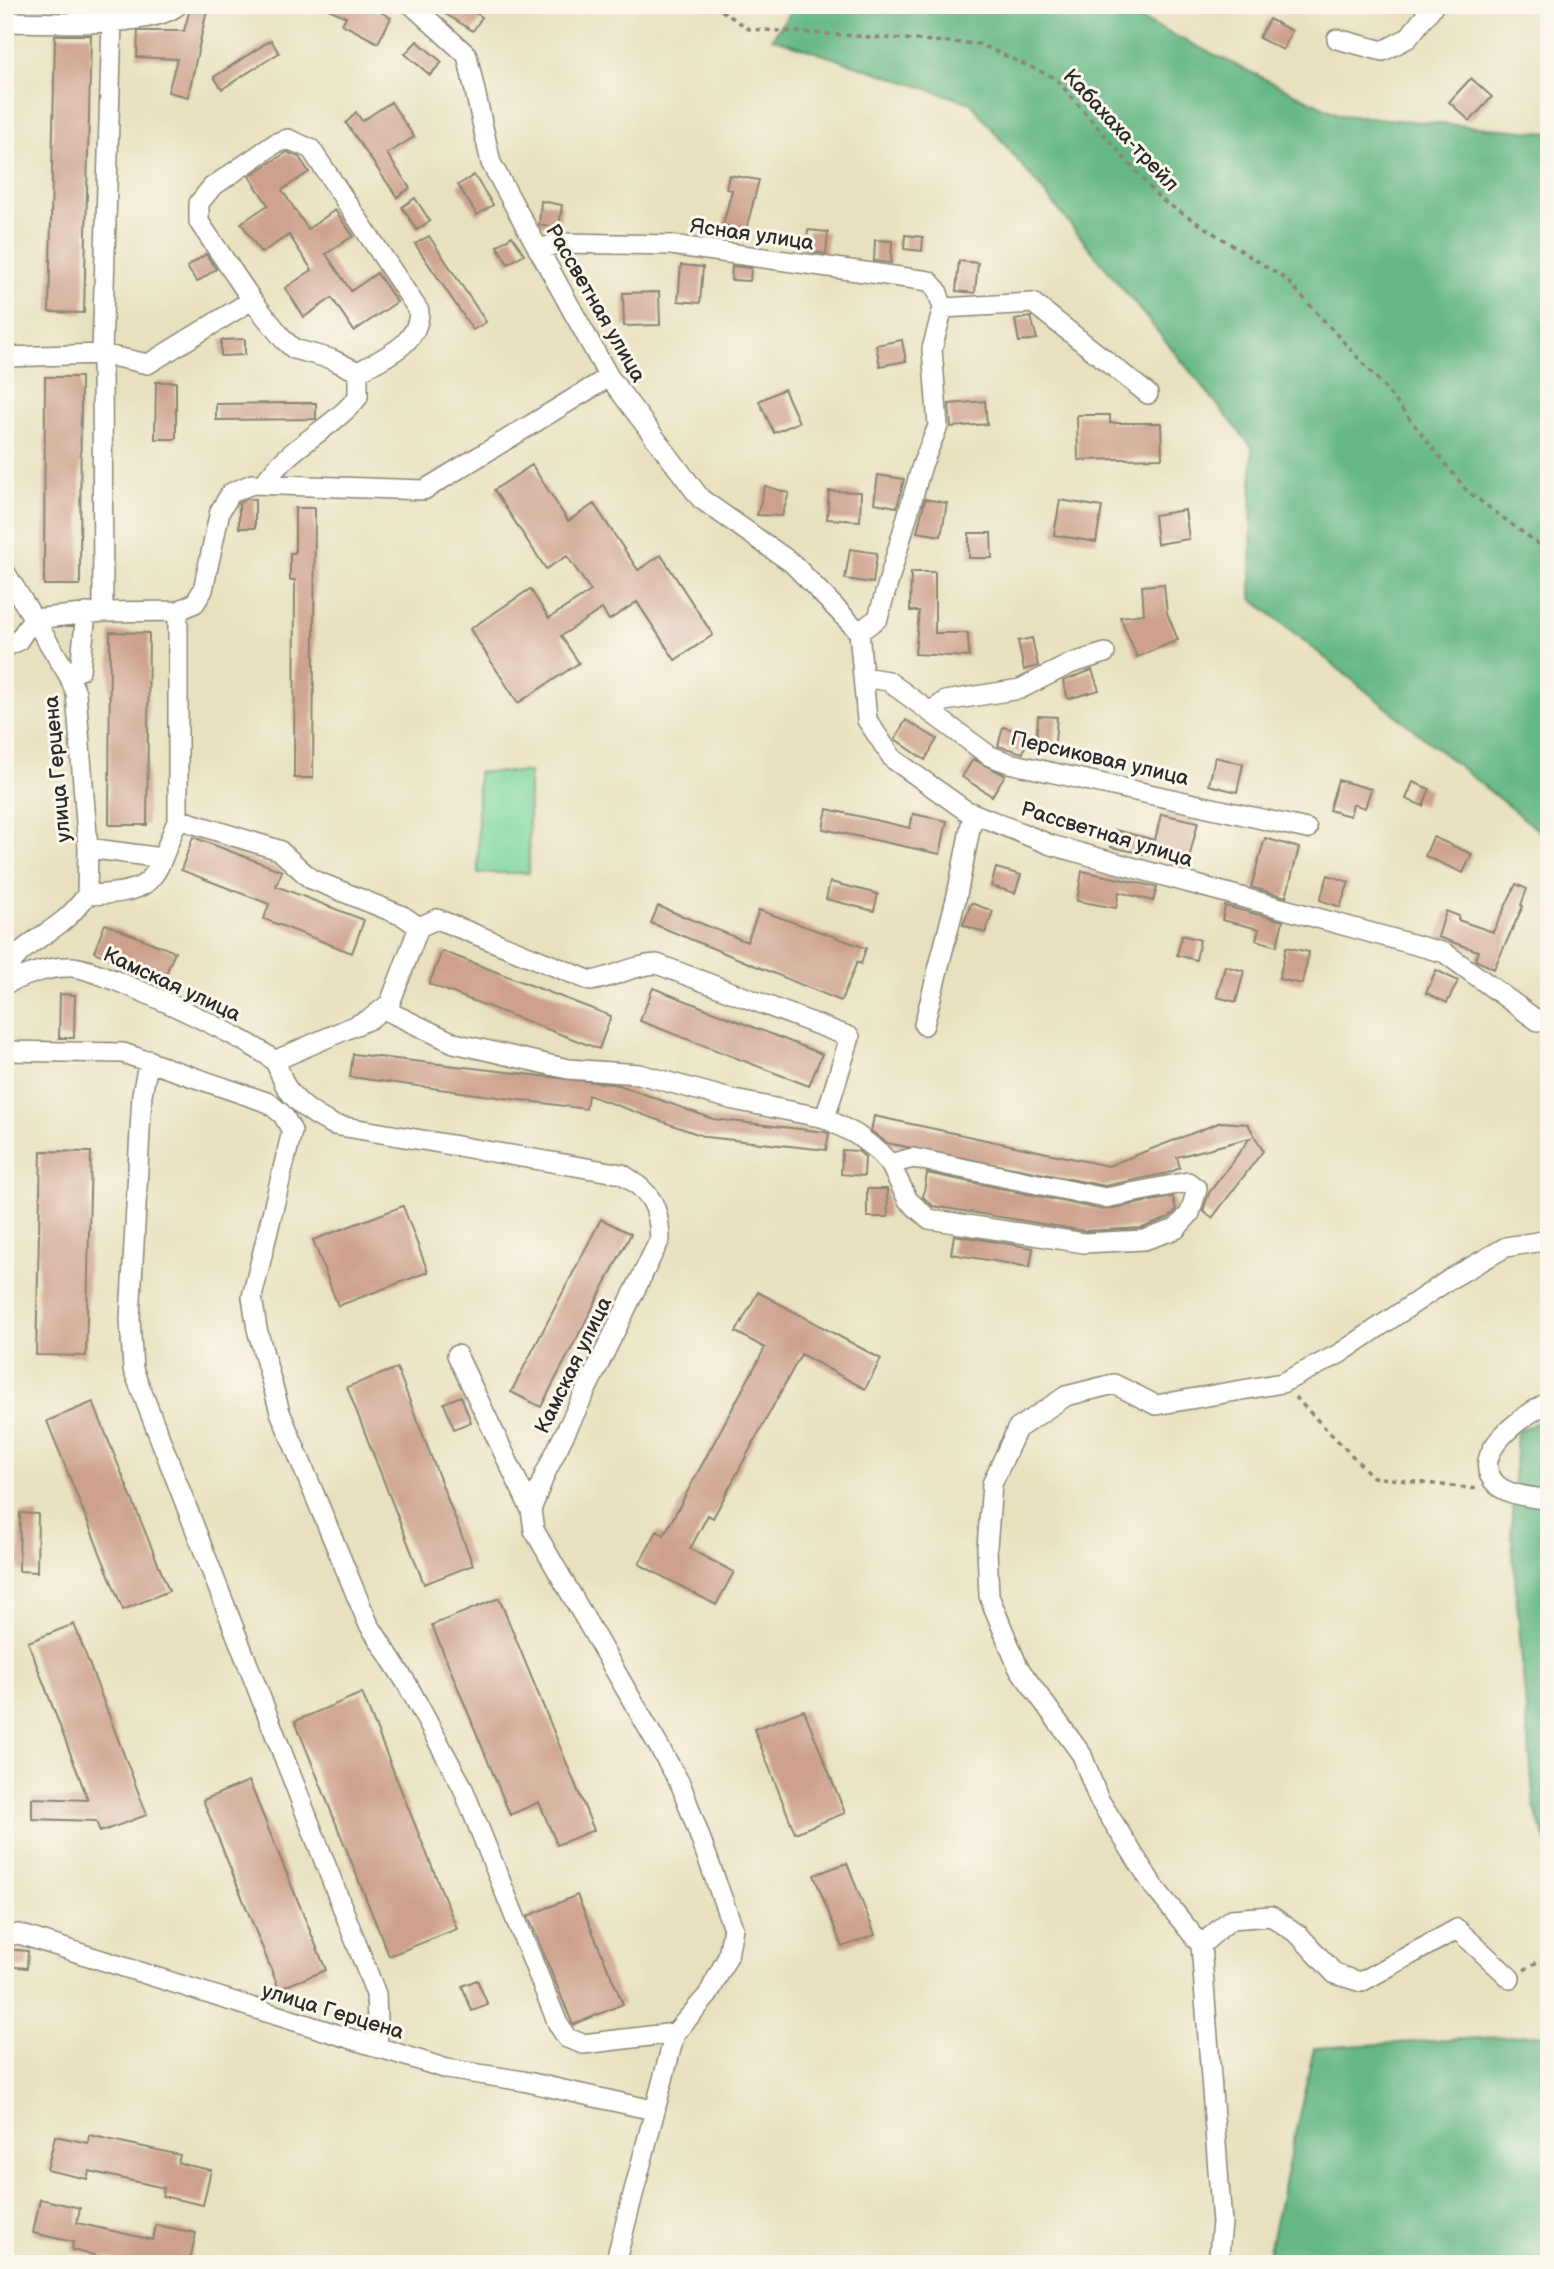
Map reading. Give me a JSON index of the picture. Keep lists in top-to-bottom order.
{
  "streets": {
    "street": [
      "Ясная улица",
      "Рассветная улица",
      "Персиковая улица",
      "улица Герцена",
      "Камская улица"
    ],
    "path": ["Кабахаха-трейл"]
  },
  "crossings": [
    ["Ясная улица", "Рассветная улица"],
    ["Рассветная улица", "Персиковая улица"]
  ]
}
